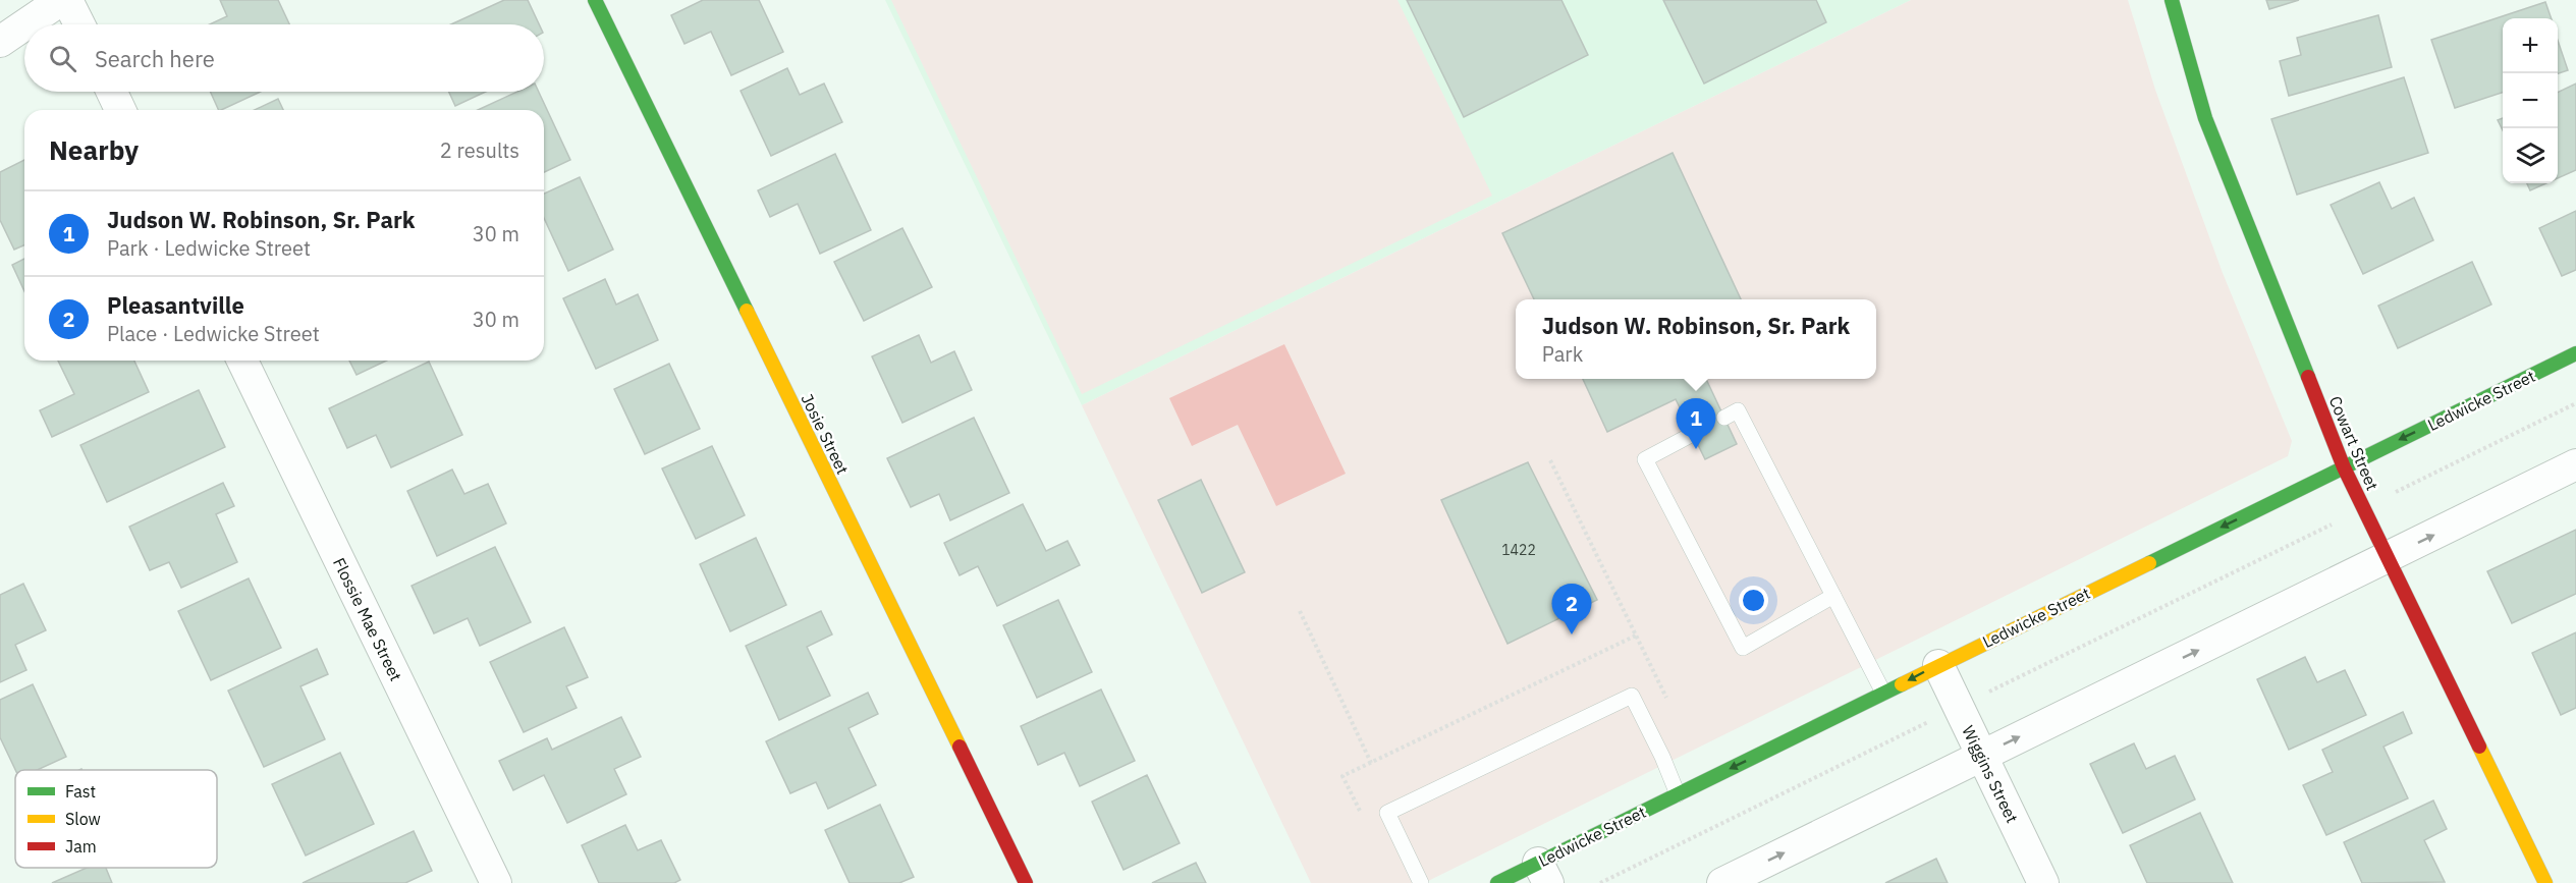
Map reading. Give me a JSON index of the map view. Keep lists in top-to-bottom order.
{
  "streets": {
    "street": [
      "Ledwicke Street",
      "Josie Street",
      "Cowart Street",
      "Flossie Mae Street",
      "Wiggins Street"
    ]
  },
  "crossings": [
    ["Ledwicke Street", "Cowart Street"],
    ["Ledwicke Street", "Wiggins Street"]
  ],
  "house_numbers": ["1422"],
  "legend": ["Fast", "Slow", "Jam"],
  "page": {
    "map_buttons": ["+", "−"],
    "search": "Search here",
    "heading": ["Nearby", "2 results"],
    "list": [
      {
        "mark": "1",
        "name": "Judson W. Robinson, Sr. Park",
        "note": "Park · Ledwicke Street",
        "value": "30 m"
      },
      {
        "mark": "2",
        "name": "Pleasantville",
        "note": "Place · Ledwicke Street",
        "value": "30 m"
      }
    ],
    "popup": ["Judson W. Robinson, Sr. Park", "Park"],
    "pins": ["1", "2"]
  }
}
